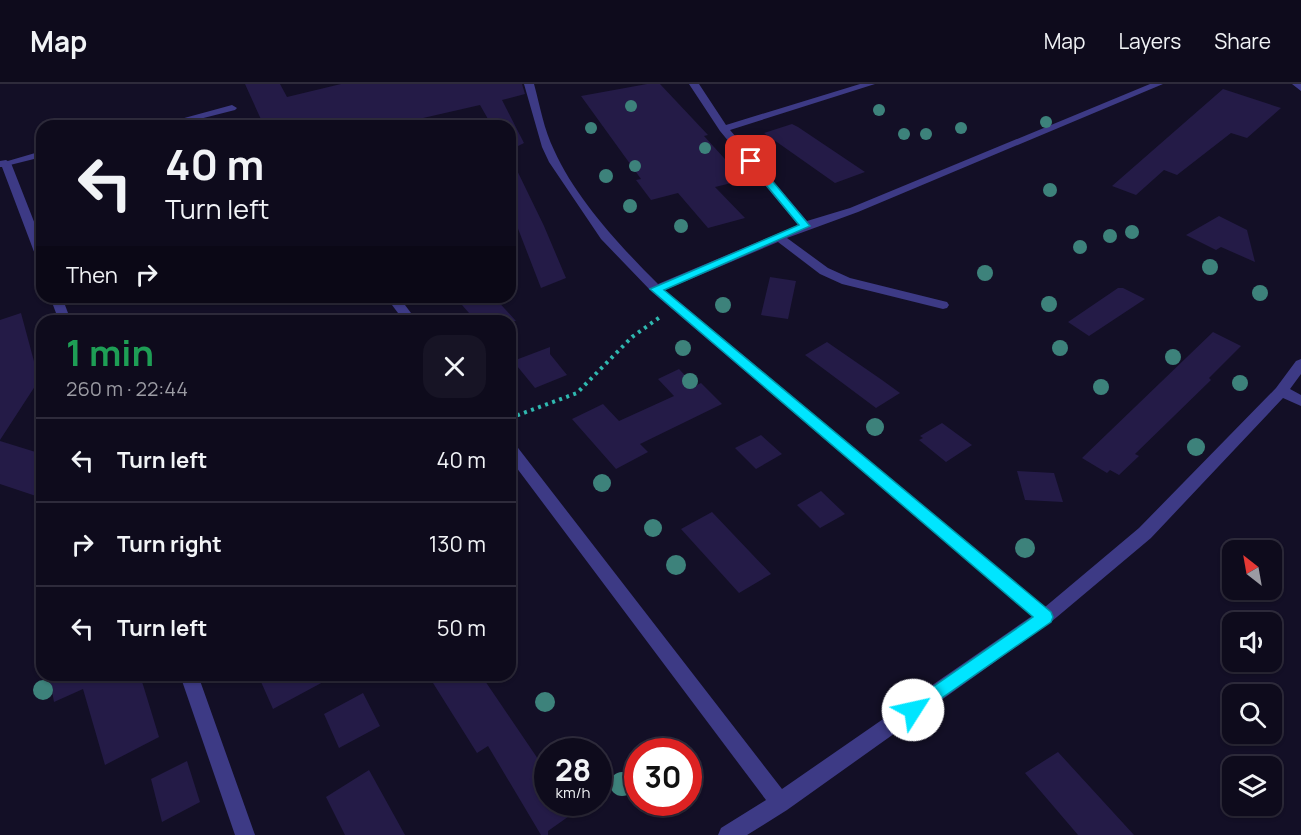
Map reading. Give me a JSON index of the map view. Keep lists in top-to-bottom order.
{
  "north": "top left",
  "page": {
    "header": "Map",
    "nav": ["Map", "Layers", "Share"],
    "turn": ["40 m", "Turn left"],
    "then": "Then",
    "heading": ["1 min", "260 m · 22:44"],
    "list": [
      {
        "name": "Turn left",
        "value": "40 m"
      },
      {
        "name": "Turn right",
        "value": "130 m"
      },
      {
        "name": "Turn left",
        "value": "50 m"
      }
    ],
    "speed": "28 km/h",
    "limit": "30"
  }
}
